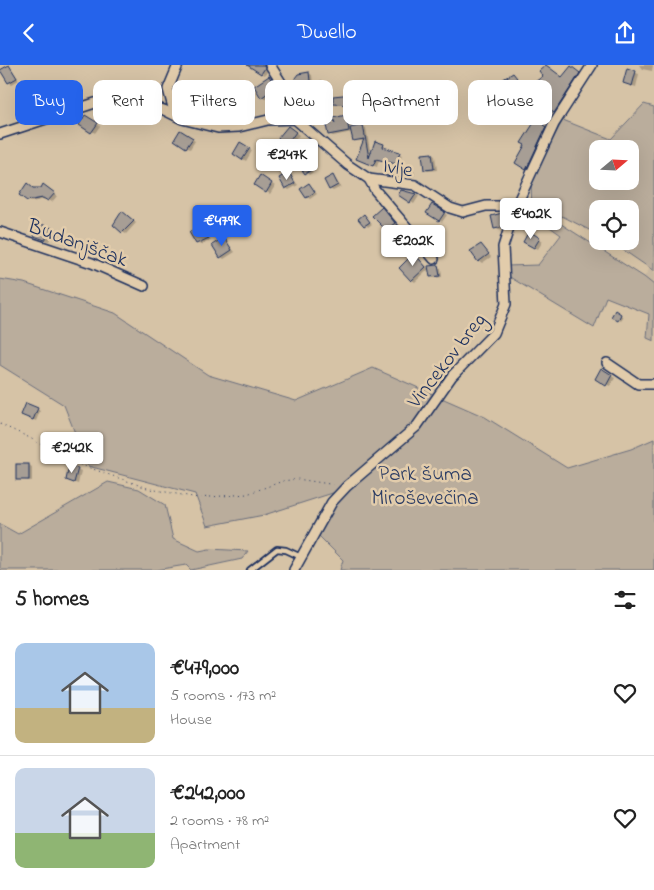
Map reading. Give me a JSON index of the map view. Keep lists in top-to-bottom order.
{
  "streets": {
    "street": ["Ivlje", "Budanjščak", "Vincekov breg"]
  },
  "crossings": [
    ["Ivlje", "Vincekov breg"]
  ],
  "parks": ["Park šuma Miroševečina"],
  "north": "right",
  "page": {
    "header": "Dwello",
    "chip": [
      "Buy",
      "Rent",
      "Filters",
      "New",
      "Apartment",
      "House"
    ],
    "price": [
      "€247K",
      "€402K",
      "€479K",
      "€202K",
      "€242K"
    ],
    "heading": "5 homes",
    "list": [
      {
        "name": "€479,000",
        "note": "5 rooms · 173 m² · House"
      },
      {
        "name": "€242,000",
        "note": "2 rooms · 78 m² · Apartment"
      }
    ]
  }
}
